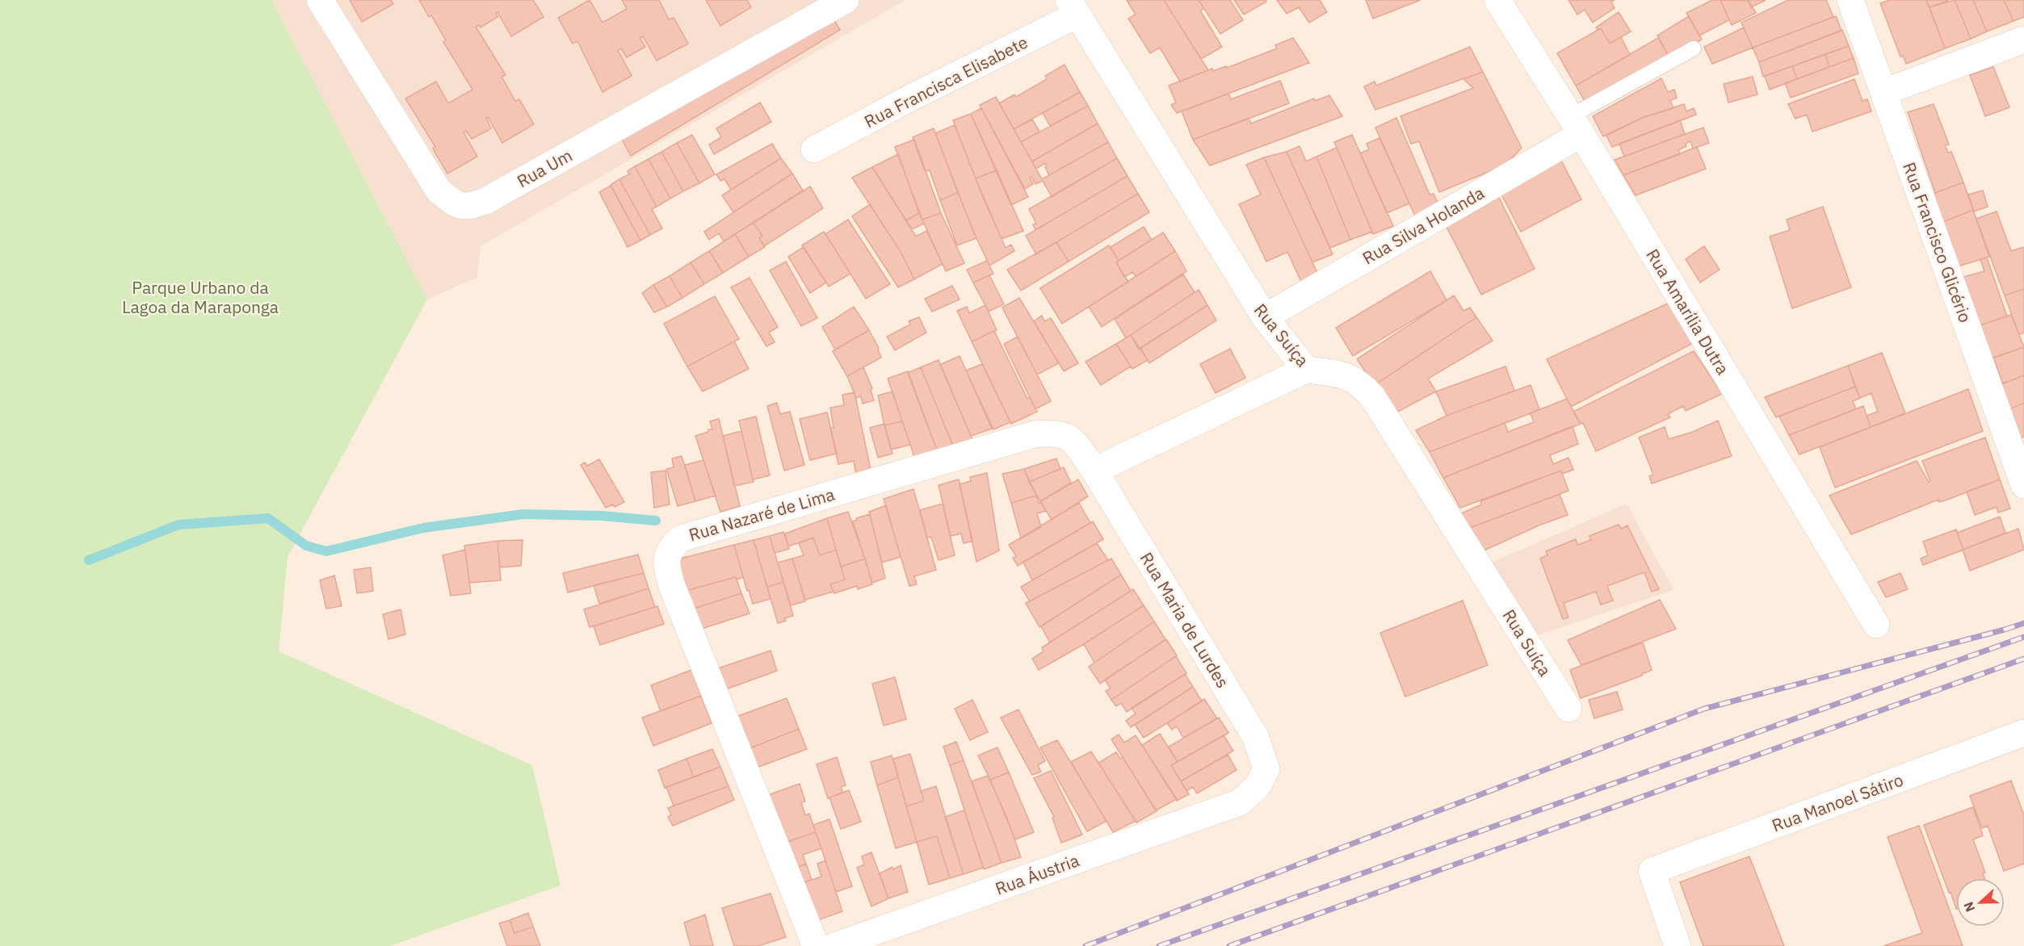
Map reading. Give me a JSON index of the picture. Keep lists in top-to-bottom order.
{
  "streets": {
    "street": [
      "Rua Francisca Elisabete",
      "Rua Um",
      "Rua Silva Holanda",
      "Rua Francisco Glicério",
      "Rua Amarília Dutra",
      "Rua Suíça",
      "Rua Nazaré de Lima",
      "Rua Maria de Lurdes",
      "Rua Manoel Sátiro",
      "Rua Áustria"
    ]
  },
  "crossings": [
    ["Rua Francisca Elisabete", "Rua Suíça"],
    ["Rua Silva Holanda", "Rua Amarília Dutra"],
    ["Rua Silva Holanda", "Rua Suíça"],
    ["Rua Nazaré de Lima", "Rua Maria de Lurdes"],
    ["Rua Maria de Lurdes", "Rua Áustria"]
  ],
  "parks": ["Parque Urbano da Lagoa da Maraponga"],
  "north": "left"
}
